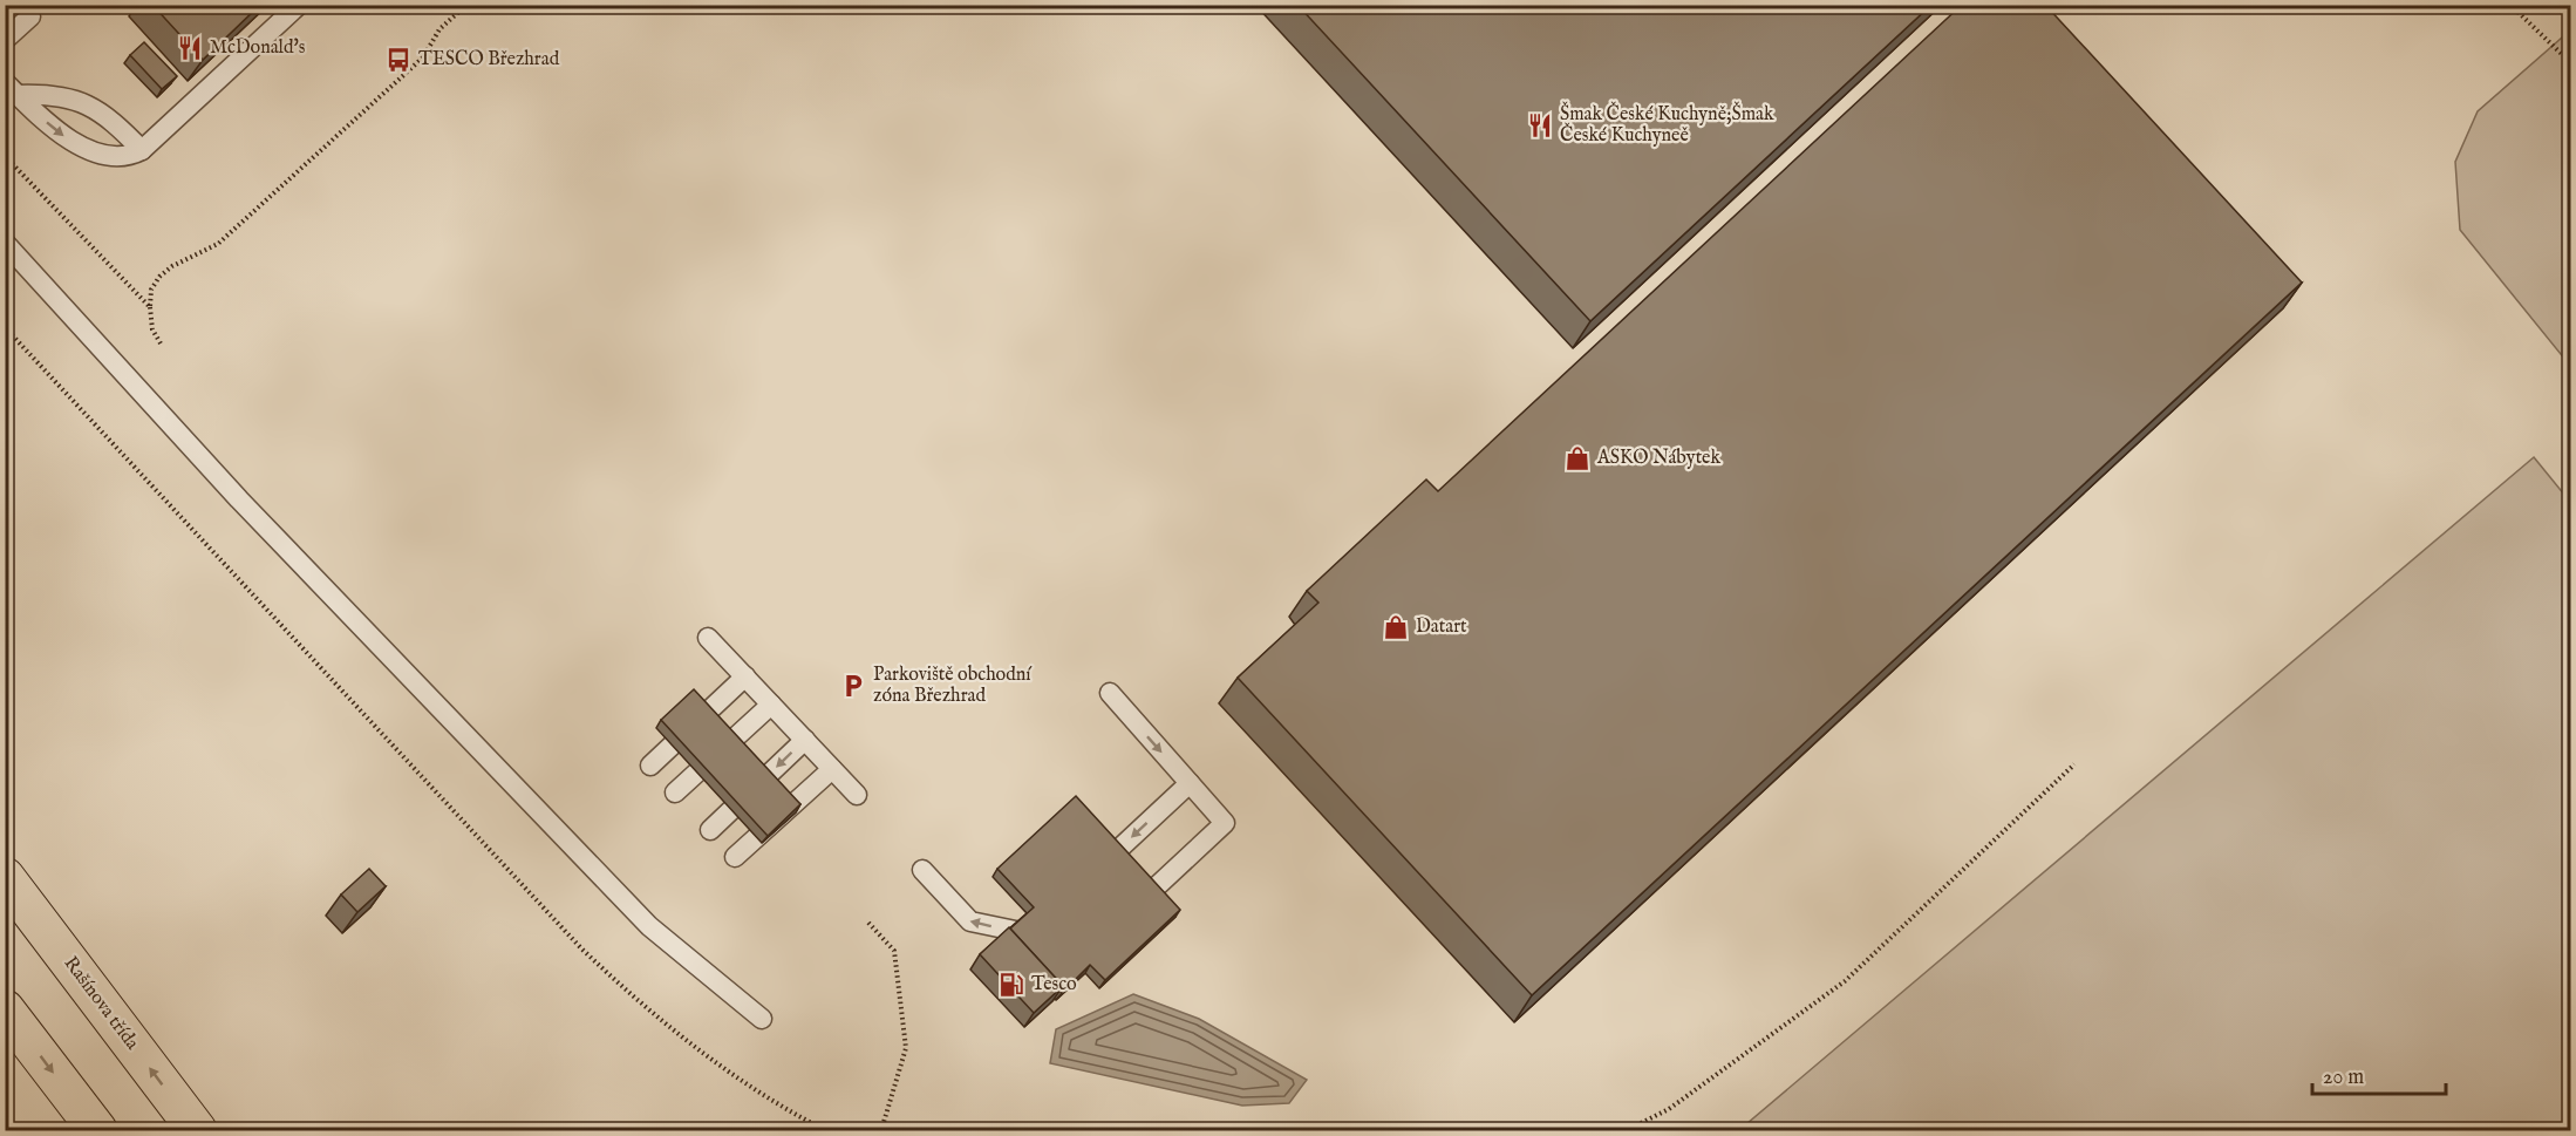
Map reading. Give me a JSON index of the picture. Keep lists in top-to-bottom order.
{
  "streets": {
    "main road": ["Rašínova třída"]
  },
  "places": {
    "restaurant": ["McDonald's", "Šmak České Kuchyně;Šmak České Kuchyneě"],
    "bus stop": ["TESCO Březhrad"],
    "shop": ["ASKO Nábytek", "Datart"],
    "parking": ["Parkoviště obchodní zóna Březhrad"],
    "fuel station": ["Tesco"]
  },
  "scale_bar": "20 m"
}
